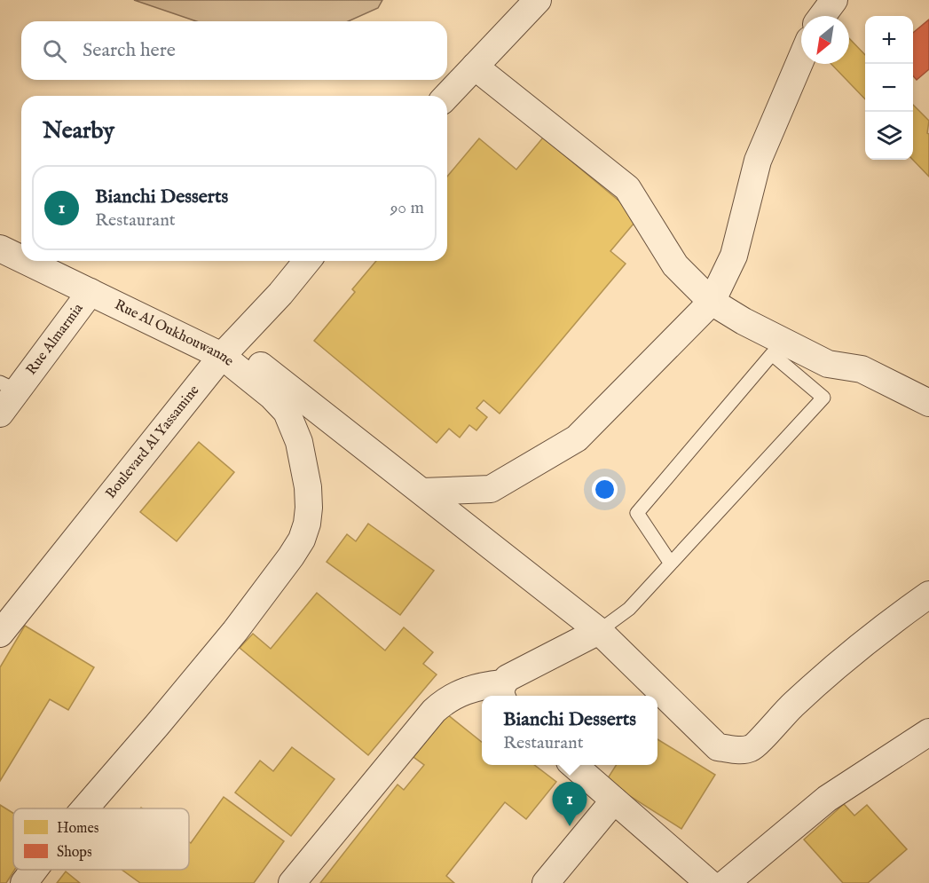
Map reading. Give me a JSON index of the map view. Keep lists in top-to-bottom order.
{
  "streets": {
    "street": ["Rue Al Oukhouwanne", "Rue Almarmia", "Boulevard Al Yassamine"]
  },
  "crossings": [
    ["Rue Al Oukhouwanne", "Rue Almarmia"],
    ["Rue Al Oukhouwanne", "Boulevard Al Yassamine"]
  ],
  "legend": ["Homes", "Shops"],
  "north": "bottom left",
  "page": {
    "map_buttons": ["+", "−"],
    "search": "Search here",
    "heading": "Nearby",
    "list": [
      {
        "mark": "1",
        "name": "Bianchi Desserts",
        "note": "Restaurant",
        "value": "90 m"
      }
    ],
    "popup": ["Bianchi Desserts", "Restaurant"],
    "pins": "1"
  }
}
